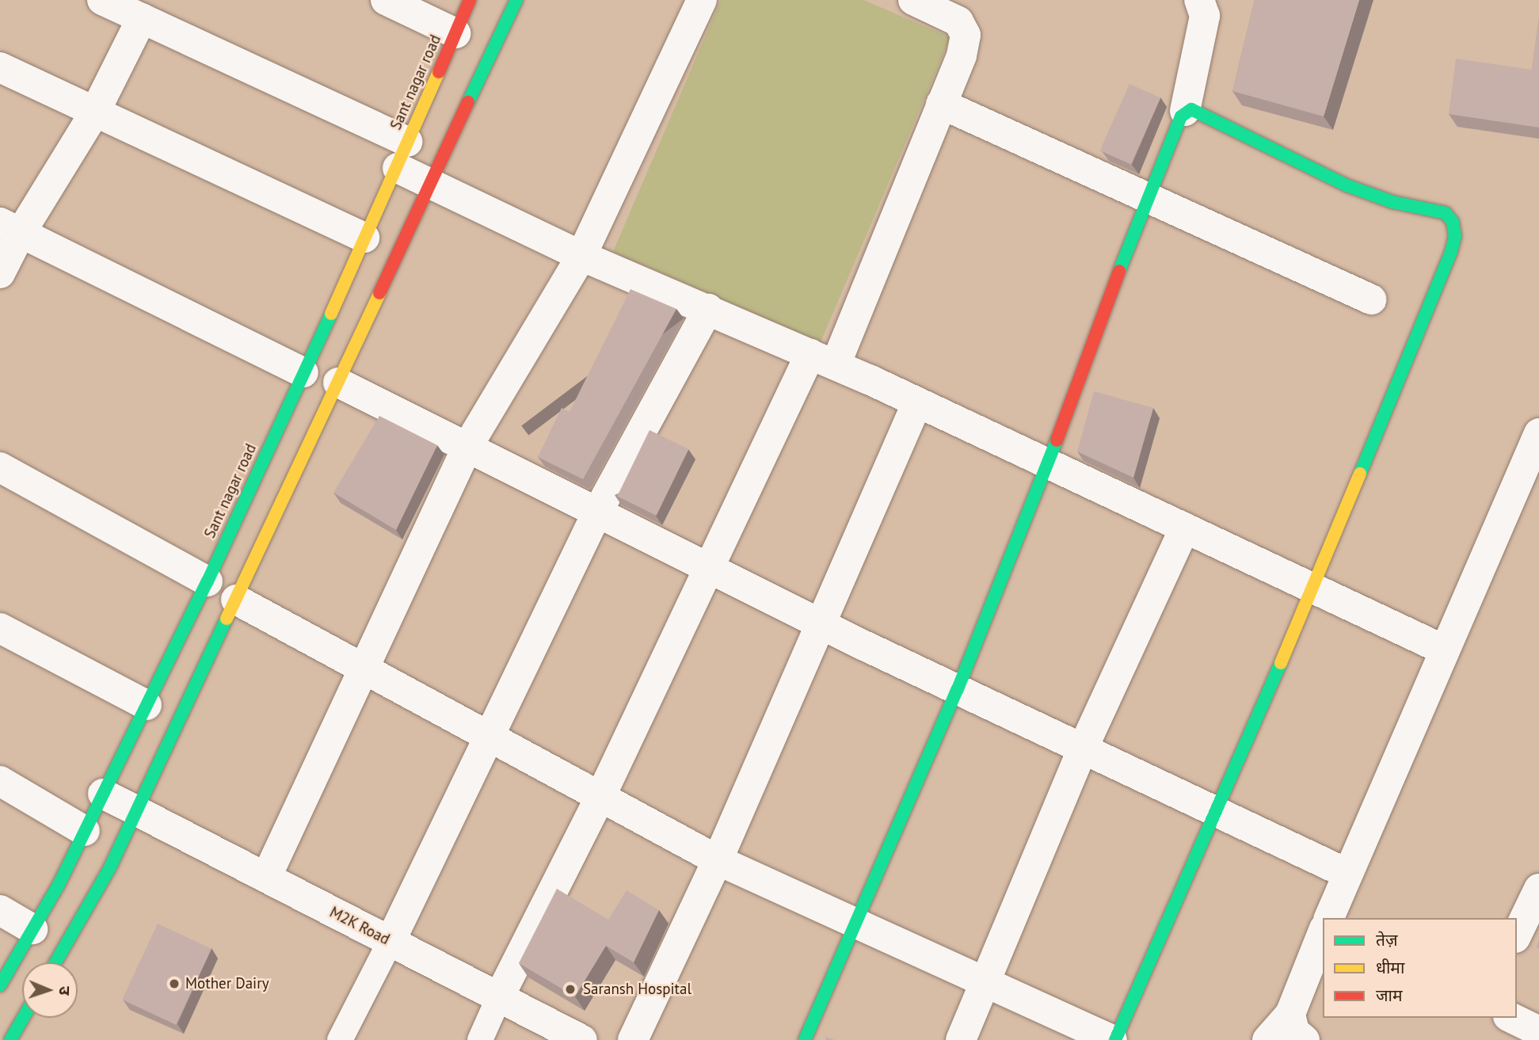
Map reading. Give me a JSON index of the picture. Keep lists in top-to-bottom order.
{
  "streets": {
    "street": ["Sant nagar road", "M2K Road"]
  },
  "crossings": [
    ["Sant nagar road", "M2K Road"]
  ],
  "places": ["Mother Dairy", "Saransh Hospital"],
  "legend": ["तेज़", "धीमा", "जाम"],
  "north": "right"
}
